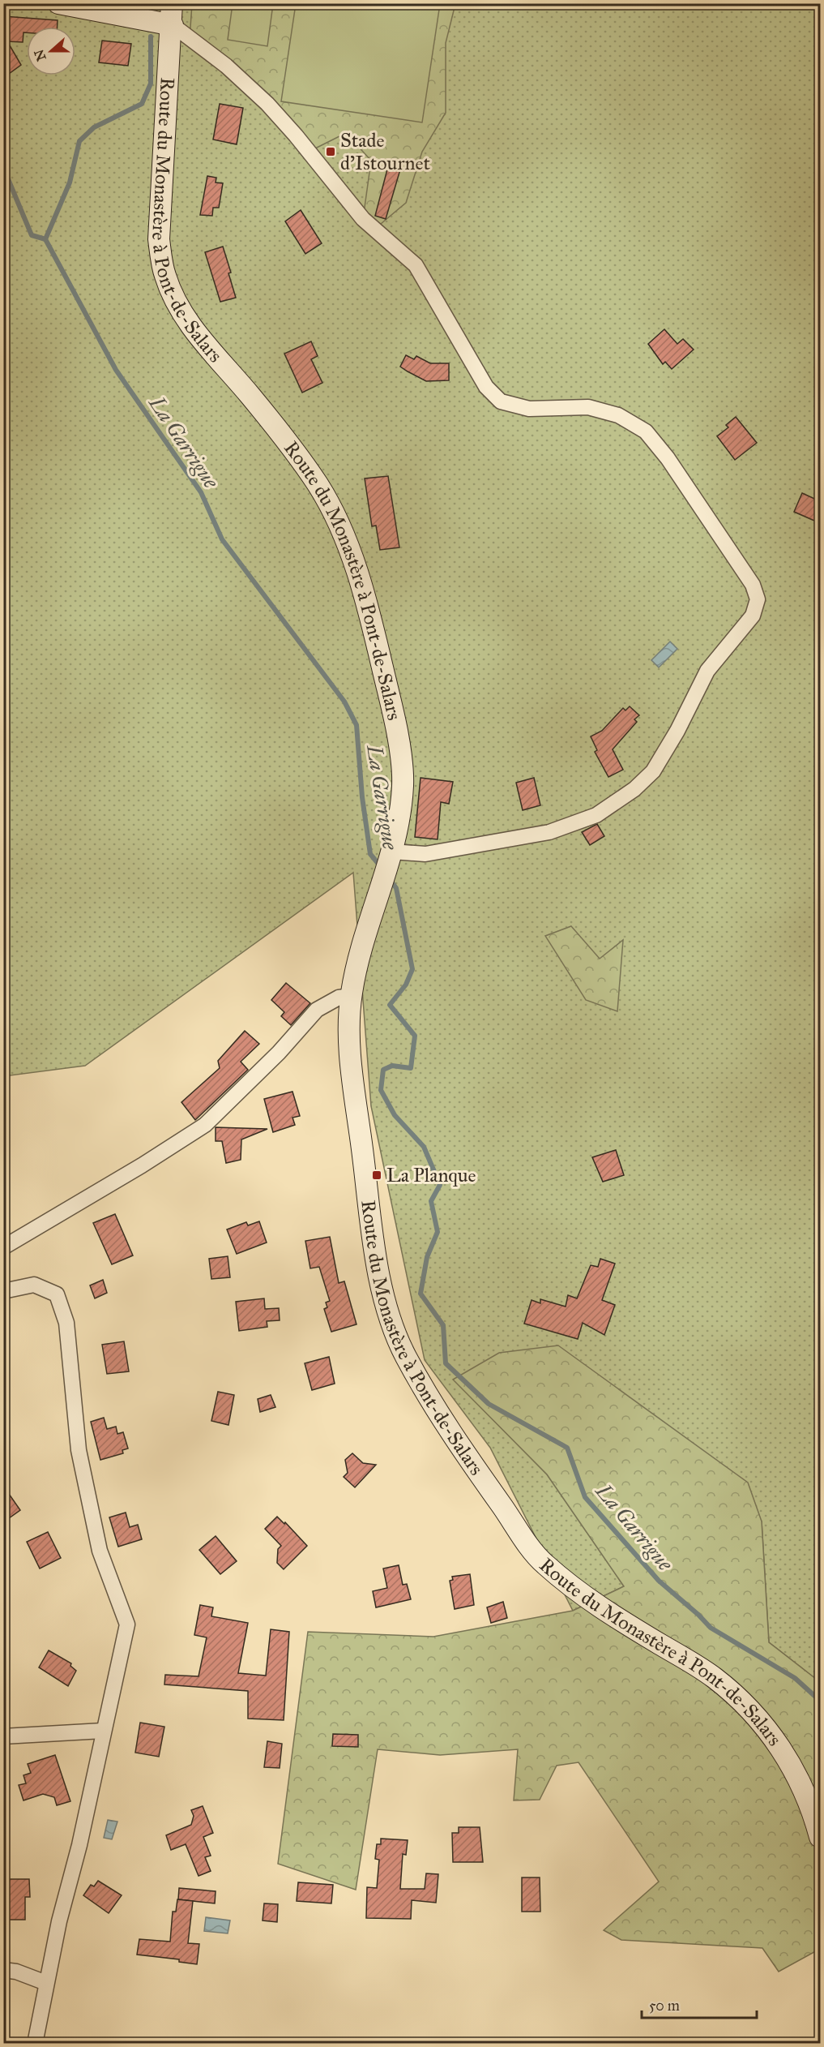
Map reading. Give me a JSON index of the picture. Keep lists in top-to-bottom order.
{
  "streets": {
    "street": ["Route du Monastère à Pont-de-Salars"]
  },
  "water": ["La Garrigue"],
  "places": {
    "transit": ["Stade d'Istournet", "La Planque"]
  },
  "scale_bar": "50 m",
  "north": "left"
}
